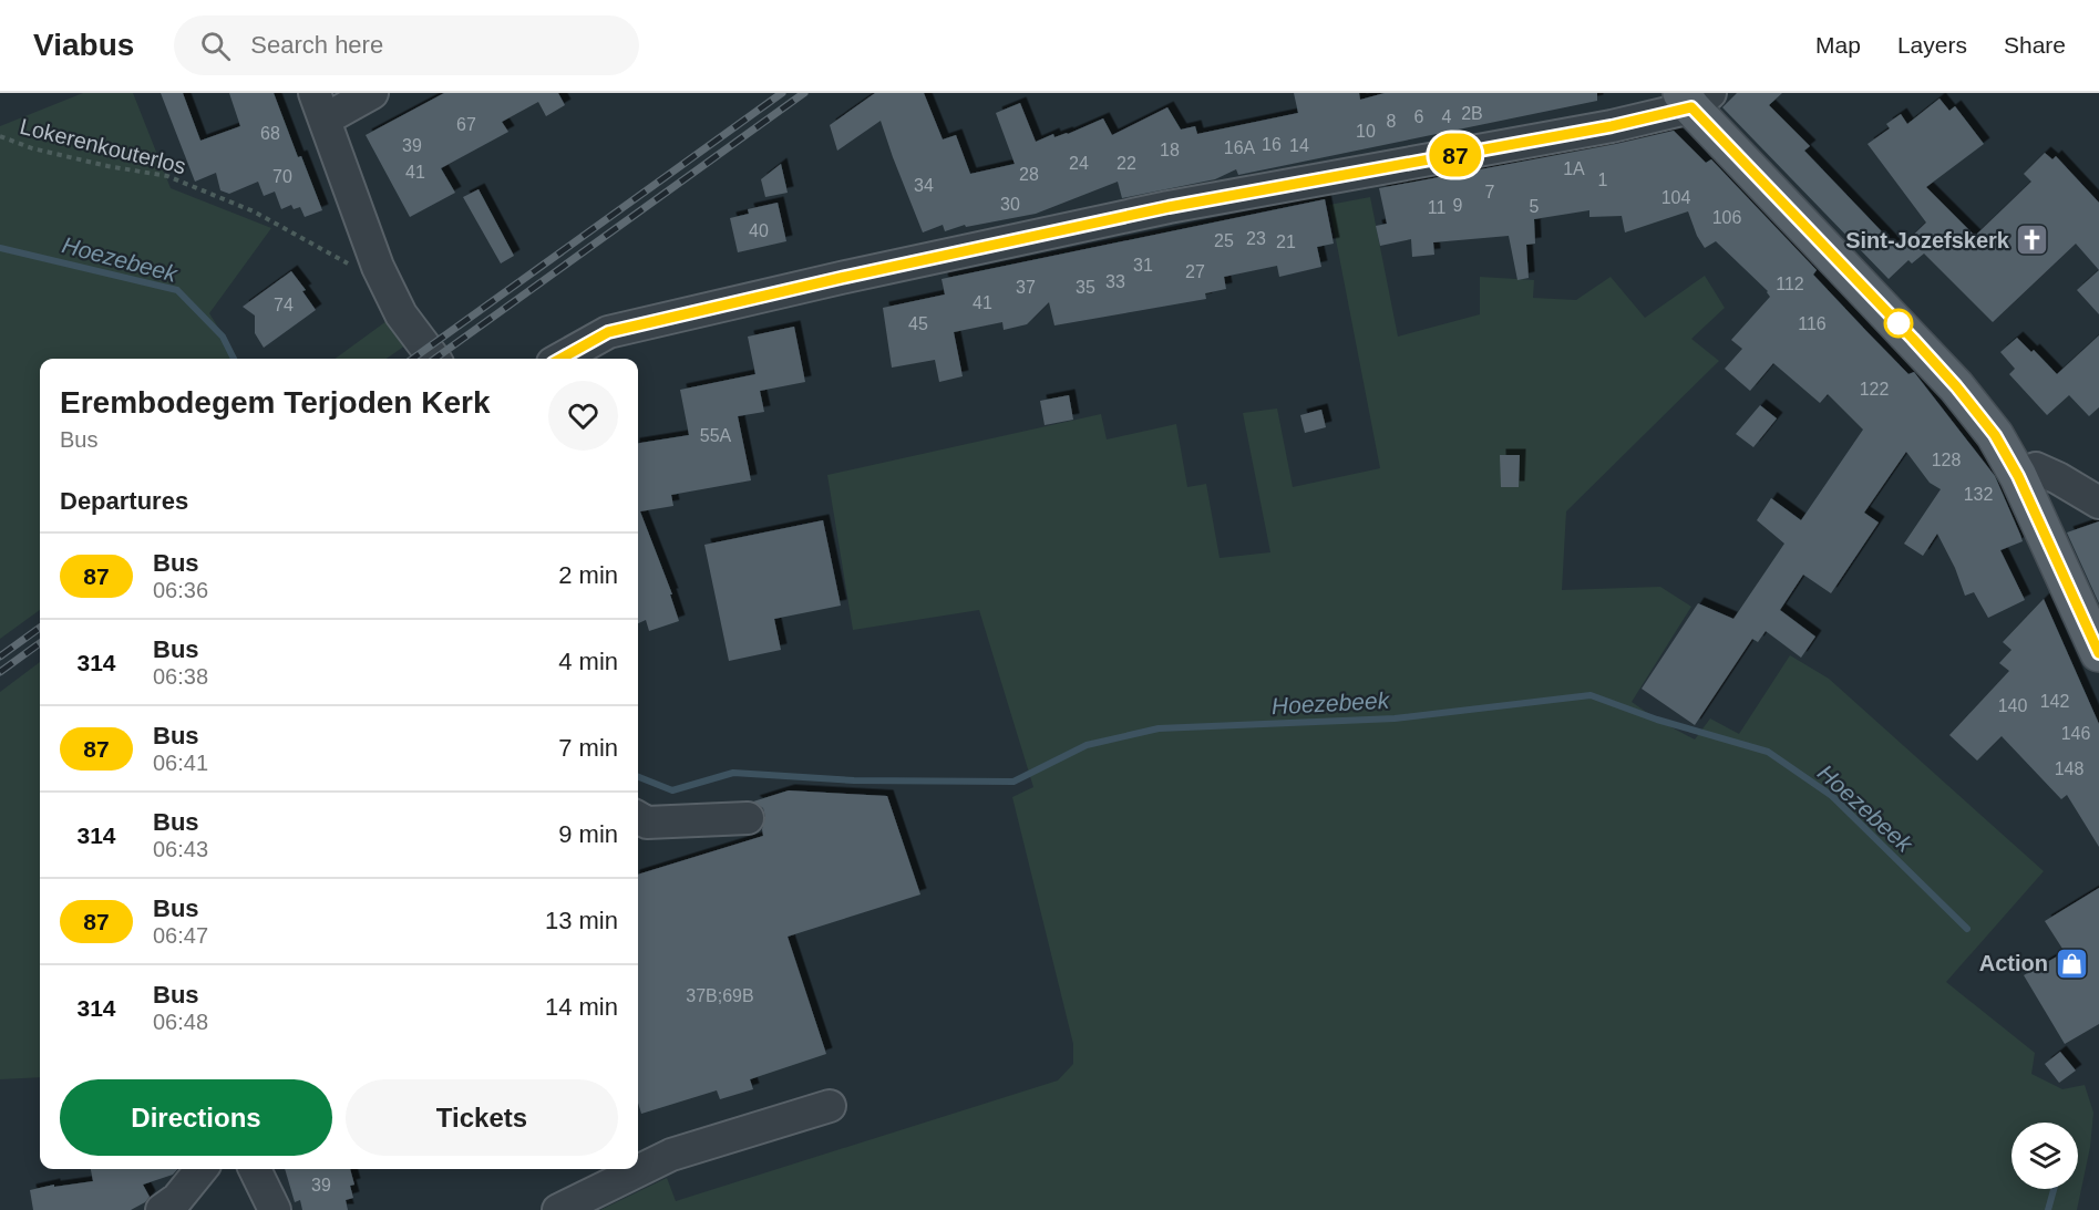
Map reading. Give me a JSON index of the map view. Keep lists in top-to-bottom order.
{
  "streets": {
    "path": ["Lokerenkouterlos"]
  },
  "water": ["Hoezebeek"],
  "places": {
    "church": ["Sint-Jozefskerk"],
    "shop": ["Action"]
  },
  "lines": ["bus line 87"],
  "house_numbers": [
    "2B",
    "6",
    "4",
    "8",
    "67",
    "10",
    "68",
    "16",
    "39",
    "14",
    "16A",
    "18",
    "24",
    "22",
    "1A",
    "41",
    "28",
    "70",
    "1",
    "34",
    "7",
    "104",
    "30",
    "9",
    "5",
    "11",
    "106",
    "40",
    "23",
    "25",
    "21",
    "31",
    "27",
    "33",
    "112",
    "37",
    "35",
    "41",
    "74",
    "45",
    "116",
    "122",
    "55A",
    "128",
    "132",
    "142",
    "140",
    "146",
    "148",
    "37B;69B",
    "39"
  ],
  "page": {
    "header": "Viabus",
    "search": "Search here",
    "nav": ["Map", "Layers", "Share"],
    "on_map": "87",
    "heading": [
      ["Erembodegem Terjoden Kerk", "Bus"],
      "Departures"
    ],
    "list": [
      {
        "mark": "87",
        "name": "Bus",
        "note": "06:36",
        "value": "2 min"
      },
      {
        "mark": "314",
        "name": "Bus",
        "note": "06:38",
        "value": "4 min"
      },
      {
        "mark": "87",
        "name": "Bus",
        "note": "06:41",
        "value": "7 min"
      },
      {
        "mark": "314",
        "name": "Bus",
        "note": "06:43",
        "value": "9 min"
      },
      {
        "mark": "87",
        "name": "Bus",
        "note": "06:47",
        "value": "13 min"
      },
      {
        "mark": "314",
        "name": "Bus",
        "note": "06:48",
        "value": "14 min"
      }
    ],
    "buttons": ["Directions", "Tickets"]
  }
}
